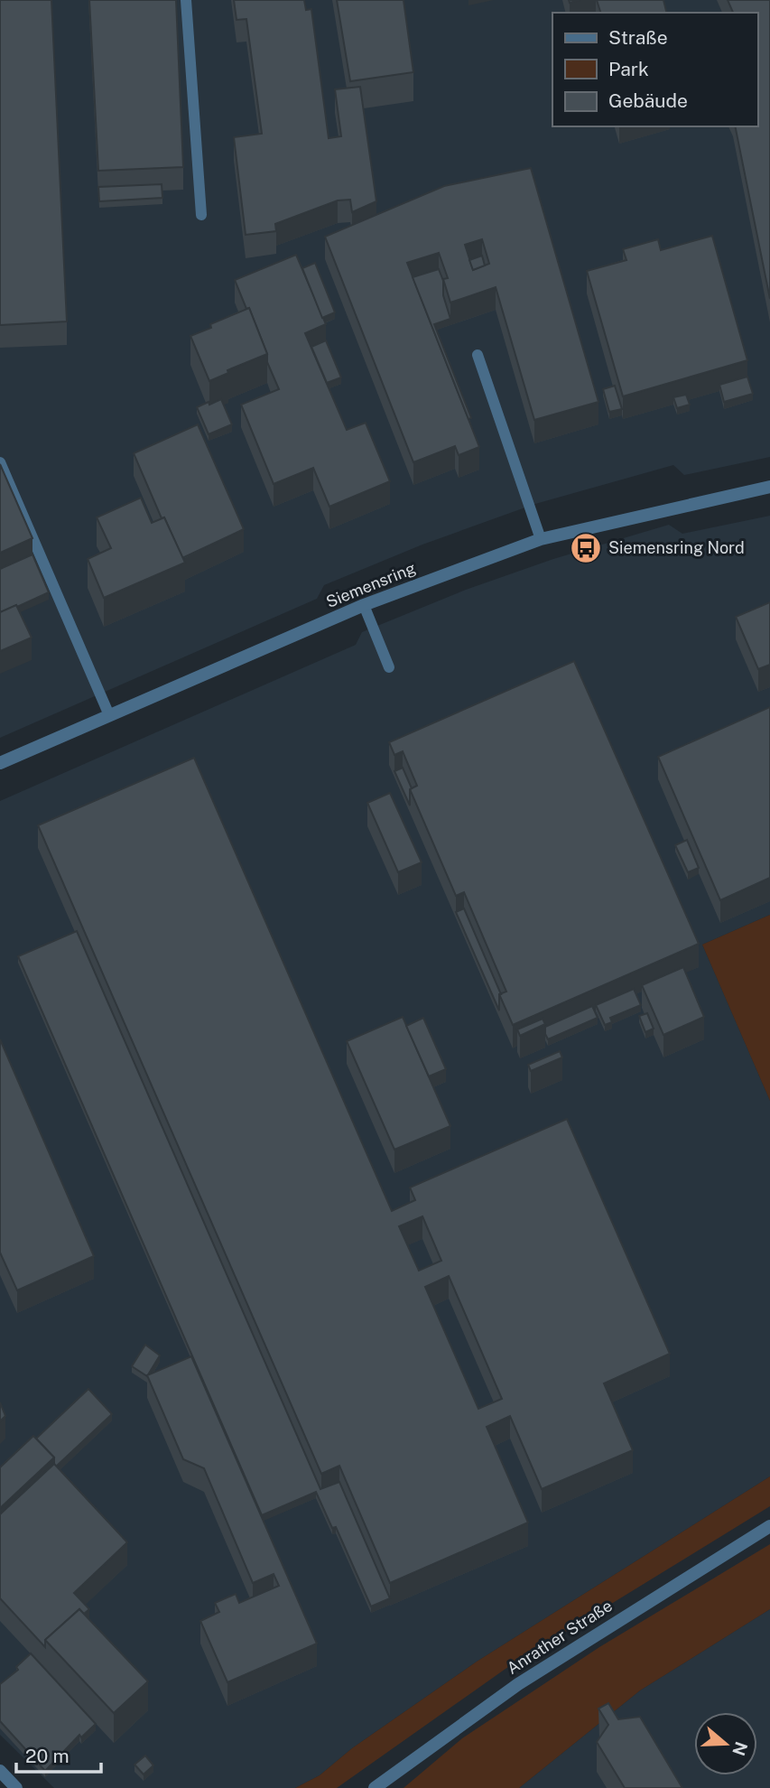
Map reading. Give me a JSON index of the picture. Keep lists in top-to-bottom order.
{
  "streets": {
    "street": ["Siemensring", "Anrather Straße"]
  },
  "places": {
    "bus stop": ["Siemensring Nord"]
  },
  "legend": ["Straße", "Park", "Gebäude"],
  "scale_bar": "20 m",
  "north": "right"
}
